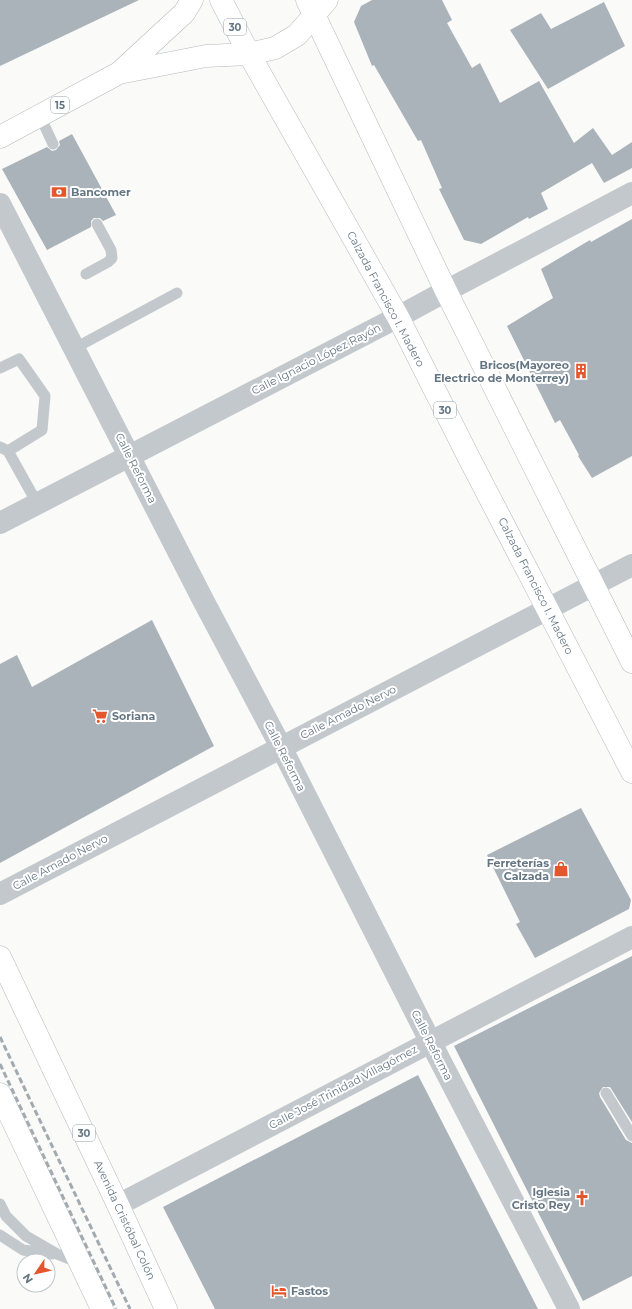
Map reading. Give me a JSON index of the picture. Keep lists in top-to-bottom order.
{
  "streets": {
    "main road": [
      "30",
      "15",
      "Calzada Francisco I. Madero",
      "Avenida Cristóbal Colón"
    ],
    "street": [
      "Calle Ignacio López Rayón",
      "Calle Reforma",
      "Calle Amado Nervo",
      "Calle José Trinidad Villagómez"
    ]
  },
  "crossings": [
    ["15", "Calzada Francisco I. Madero"],
    ["Calzada Francisco I. Madero", "Calle Ignacio López Rayón"],
    ["Calzada Francisco I. Madero", "Calle Amado Nervo"],
    ["Calle Ignacio López Rayón", "Calle Reforma"],
    ["Calle Reforma", "Calle Amado Nervo"],
    ["Calle Reforma", "Calle José Trinidad Villagómez"],
    ["Calle José Trinidad Villagómez", "Avenida Cristóbal Colón"]
  ],
  "places": {
    "bank": ["Bancomer"],
    "building": ["Bricos(Mayoreo Electrico de Monterrey)"],
    "supermarket": ["Soriana"],
    "shop": ["Ferreterías Calzada"],
    "church": ["Iglesia Cristo Rey"],
    "hotel": ["Fastos"]
  },
  "north": "bottom left"
}
